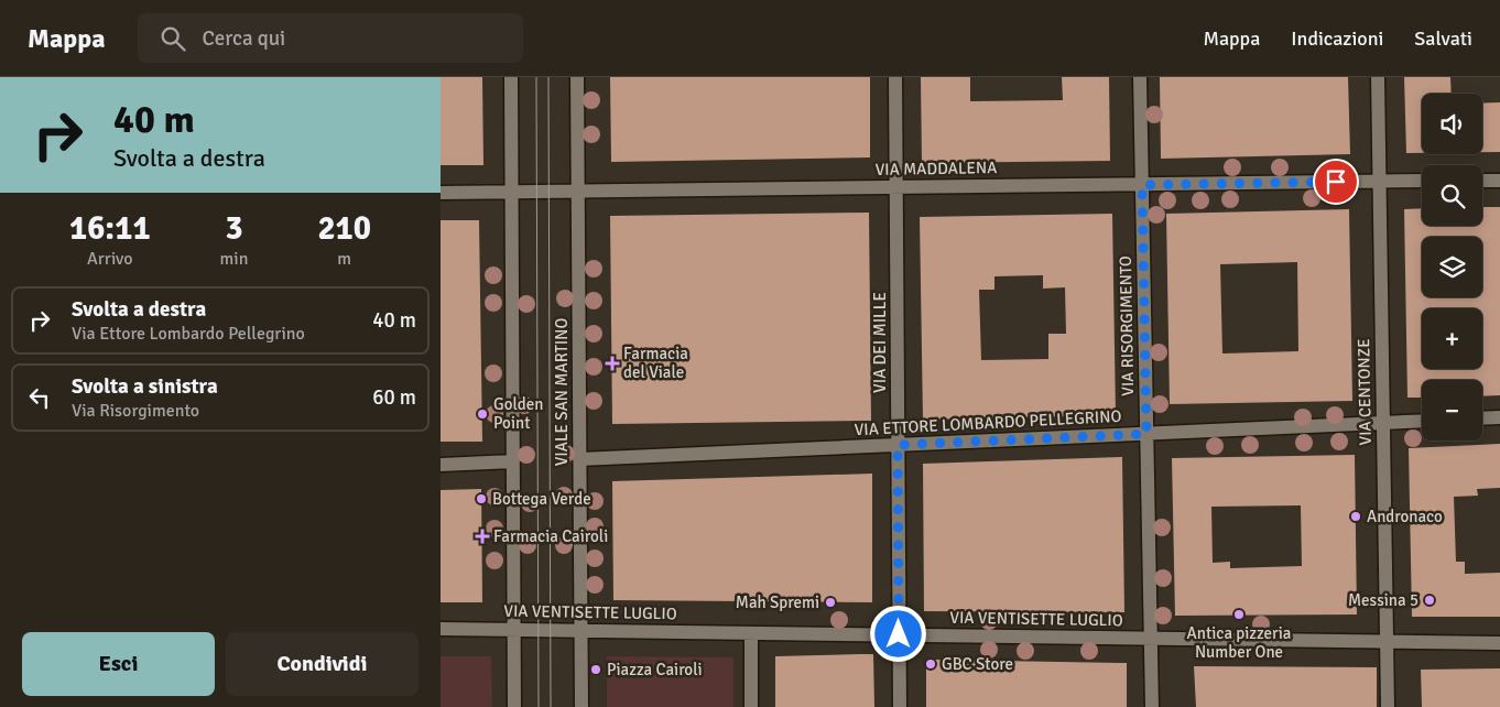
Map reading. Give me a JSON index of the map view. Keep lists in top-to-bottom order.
{
  "streets": {
    "street": [
      "VIA MADDALENA",
      "VIA RISORGIMENTO",
      "VIA DEI MILLE",
      "VIALE SAN MARTINO",
      "VIA CENTONZE",
      "VIA ETTORE LOMBARDO PELLEGRINO",
      "VIA VENTISETTE LUGLIO"
    ]
  },
  "crossings": [
    ["VIA MADDALENA", "VIA RISORGIMENTO"],
    ["VIA MADDALENA", "VIA DEI MILLE"],
    ["VIA MADDALENA", "VIALE SAN MARTINO"],
    ["VIA MADDALENA", "VIA CENTONZE"],
    ["VIA RISORGIMENTO", "VIA ETTORE LOMBARDO PELLEGRINO"],
    ["VIA RISORGIMENTO", "VIA VENTISETTE LUGLIO"],
    ["VIA DEI MILLE", "VIA ETTORE LOMBARDO PELLEGRINO"],
    ["VIA DEI MILLE", "VIA VENTISETTE LUGLIO"],
    ["VIALE SAN MARTINO", "VIA ETTORE LOMBARDO PELLEGRINO"],
    ["VIALE SAN MARTINO", "VIA VENTISETTE LUGLIO"],
    ["VIA CENTONZE", "VIA ETTORE LOMBARDO PELLEGRINO"],
    ["VIA CENTONZE", "VIA VENTISETTE LUGLIO"]
  ],
  "places": {
    "health": ["Farmacia del Viale", "Farmacia Cairoli"],
    "other": [
      "Golden Point",
      "Bottega Verde",
      "Andronaco",
      "Messina 5",
      "Mah Spremi",
      "Antica pizzeria Number One",
      "GBC Store",
      "Piazza Cairoli"
    ]
  },
  "page": {
    "header": "Mappa",
    "search": "Cerca qui",
    "nav": ["Mappa", "Indicazioni", "Salvati"],
    "turn": ["40 m", "Svolta a destra"],
    "map_buttons": ["+", "−"],
    "eta": [
      "16:11",
      "Arrivo",
      "3",
      "min",
      "210",
      "m"
    ],
    "list": [
      {
        "name": "Svolta a destra",
        "note": "Via Ettore Lombardo Pellegrino",
        "value": "40 m"
      },
      {
        "name": "Svolta a sinistra",
        "note": "Via Risorgimento",
        "value": "60 m"
      }
    ],
    "buttons": ["Esci", "Condividi"]
  }
}
